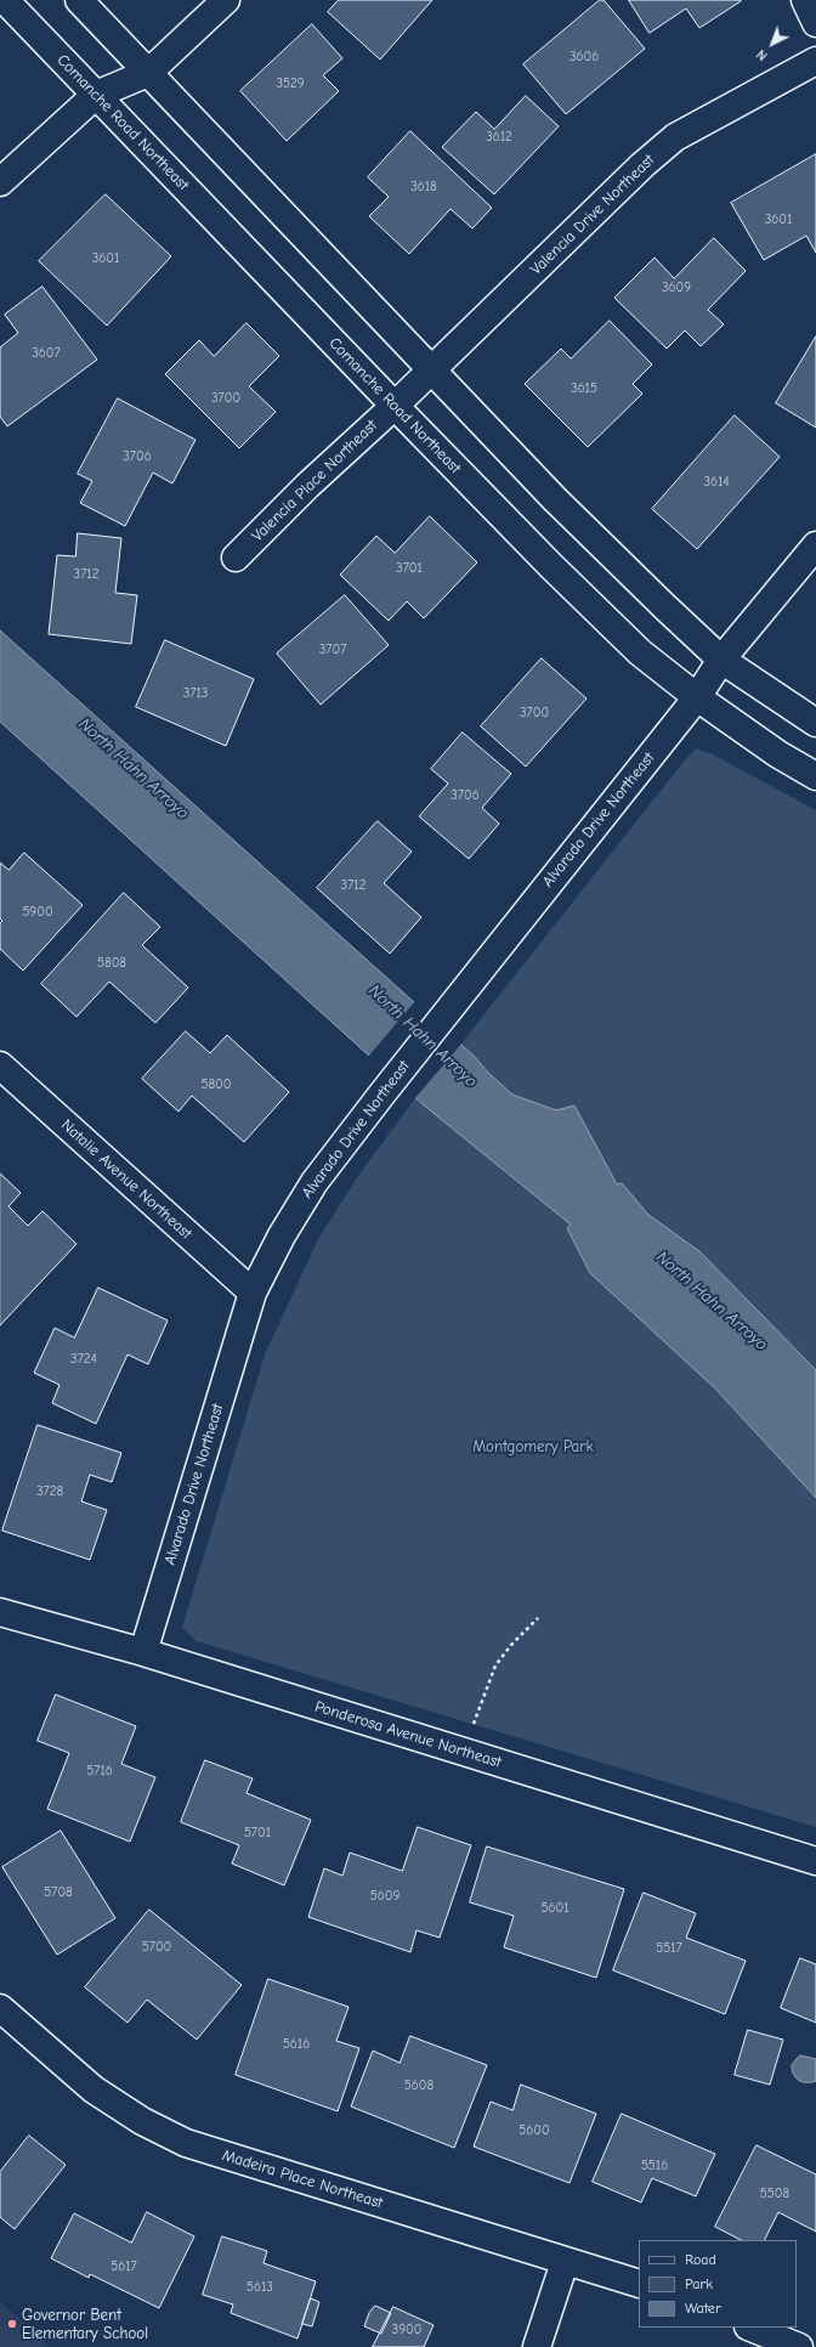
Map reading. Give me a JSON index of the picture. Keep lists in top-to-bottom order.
{
  "streets": {
    "street": [
      "Comanche Road Northeast",
      "Valencia Drive Northeast",
      "Valencia Place Northeast",
      "Alvarado Drive Northeast",
      "Natalie Avenue Northeast",
      "Ponderosa Avenue Northeast",
      "Madeira Place Northeast"
    ]
  },
  "crossings": [
    ["Comanche Road Northeast", "Valencia Drive Northeast"],
    ["Comanche Road Northeast", "Valencia Place Northeast"],
    ["Comanche Road Northeast", "Alvarado Drive Northeast"],
    ["Valencia Drive Northeast", "Valencia Place Northeast"],
    ["Alvarado Drive Northeast", "Natalie Avenue Northeast"],
    ["Alvarado Drive Northeast", "Ponderosa Avenue Northeast"]
  ],
  "water": ["North Hahn Arroyo"],
  "parks": ["Montgomery Park"],
  "places": ["Governor Bent Elementary School"],
  "house_numbers": [
    "3606",
    "3529",
    "3612",
    "3618",
    "3601",
    "3601",
    "3609",
    "3607",
    "3615",
    "3700",
    "3706",
    "3614",
    "3701",
    "3712",
    "3707",
    "3713",
    "3700",
    "3706",
    "3712",
    "5900",
    "5808",
    "5800",
    "3724",
    "3728",
    "5716",
    "5701",
    "5708",
    "5609",
    "5601",
    "5700",
    "5517",
    "5616",
    "5608",
    "5600",
    "5516",
    "5508",
    "5617",
    "5613",
    "3900"
  ],
  "legend": ["Road", "Park", "Water"],
  "north": "bottom left"
}
